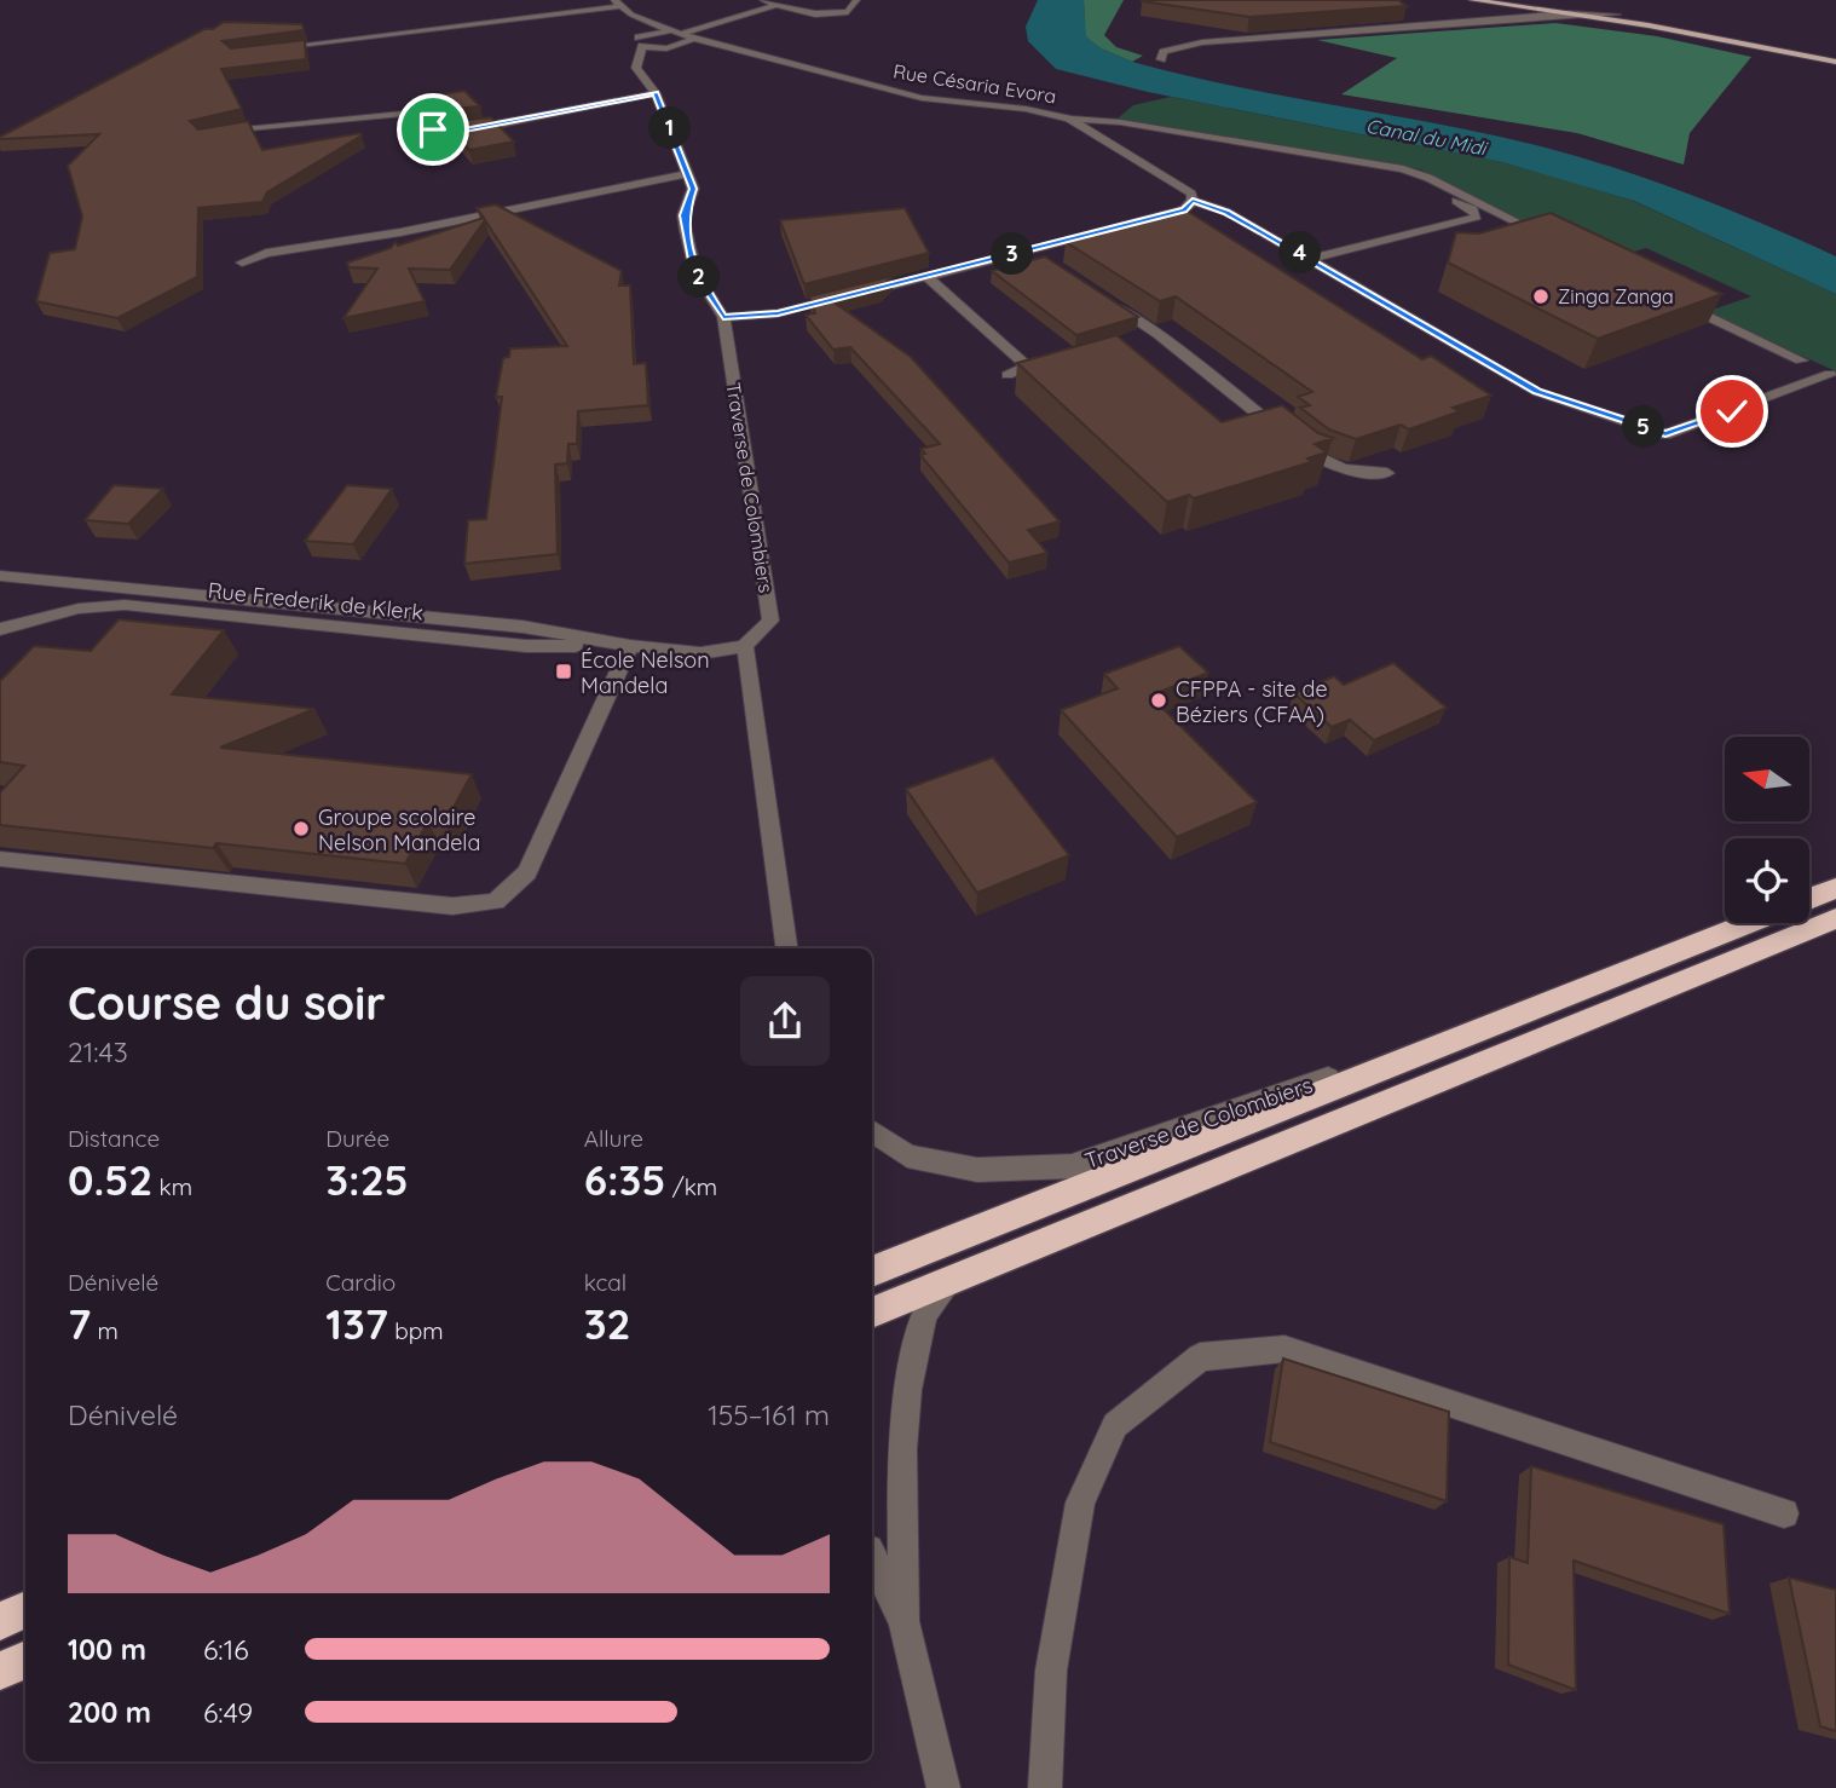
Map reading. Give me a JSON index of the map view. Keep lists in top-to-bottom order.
{
  "streets": {
    "street": ["Rue Césaria Evora", "Traverse de Colombiers", "Rue Frederik de Klerk"]
  },
  "crossings": [
    ["Rue Césaria Evora", "Traverse de Colombiers"],
    ["Traverse de Colombiers", "Rue Frederik de Klerk"]
  ],
  "water": ["Canal du Midi"],
  "places": {
    "other": ["Zinga Zanga", "CFPPA - site de Béziers (CFAA)", "Groupe scolaire Nelson Mandela"],
    "transit": ["École Nelson Mandela"]
  },
  "north": "left",
  "page": {
    "pins": [
      "1",
      "4",
      "3",
      "2",
      "5"
    ],
    "heading": ["Course du soir", "21:43"],
    "stats": [
      ["Distance", "0.52 km"],
      ["Durée", "3:25"],
      ["Allure", "6:35 /km"],
      ["Dénivelé", "7 m"],
      ["Cardio", "137 bpm"],
      ["kcal", "32"]
    ],
    "chart": ["Dénivelé", "155–161 m"],
    "list": [
      {
        "name": "100 m",
        "note": "6:16"
      },
      {
        "name": "200 m",
        "note": "6:49"
      }
    ]
  }
}
